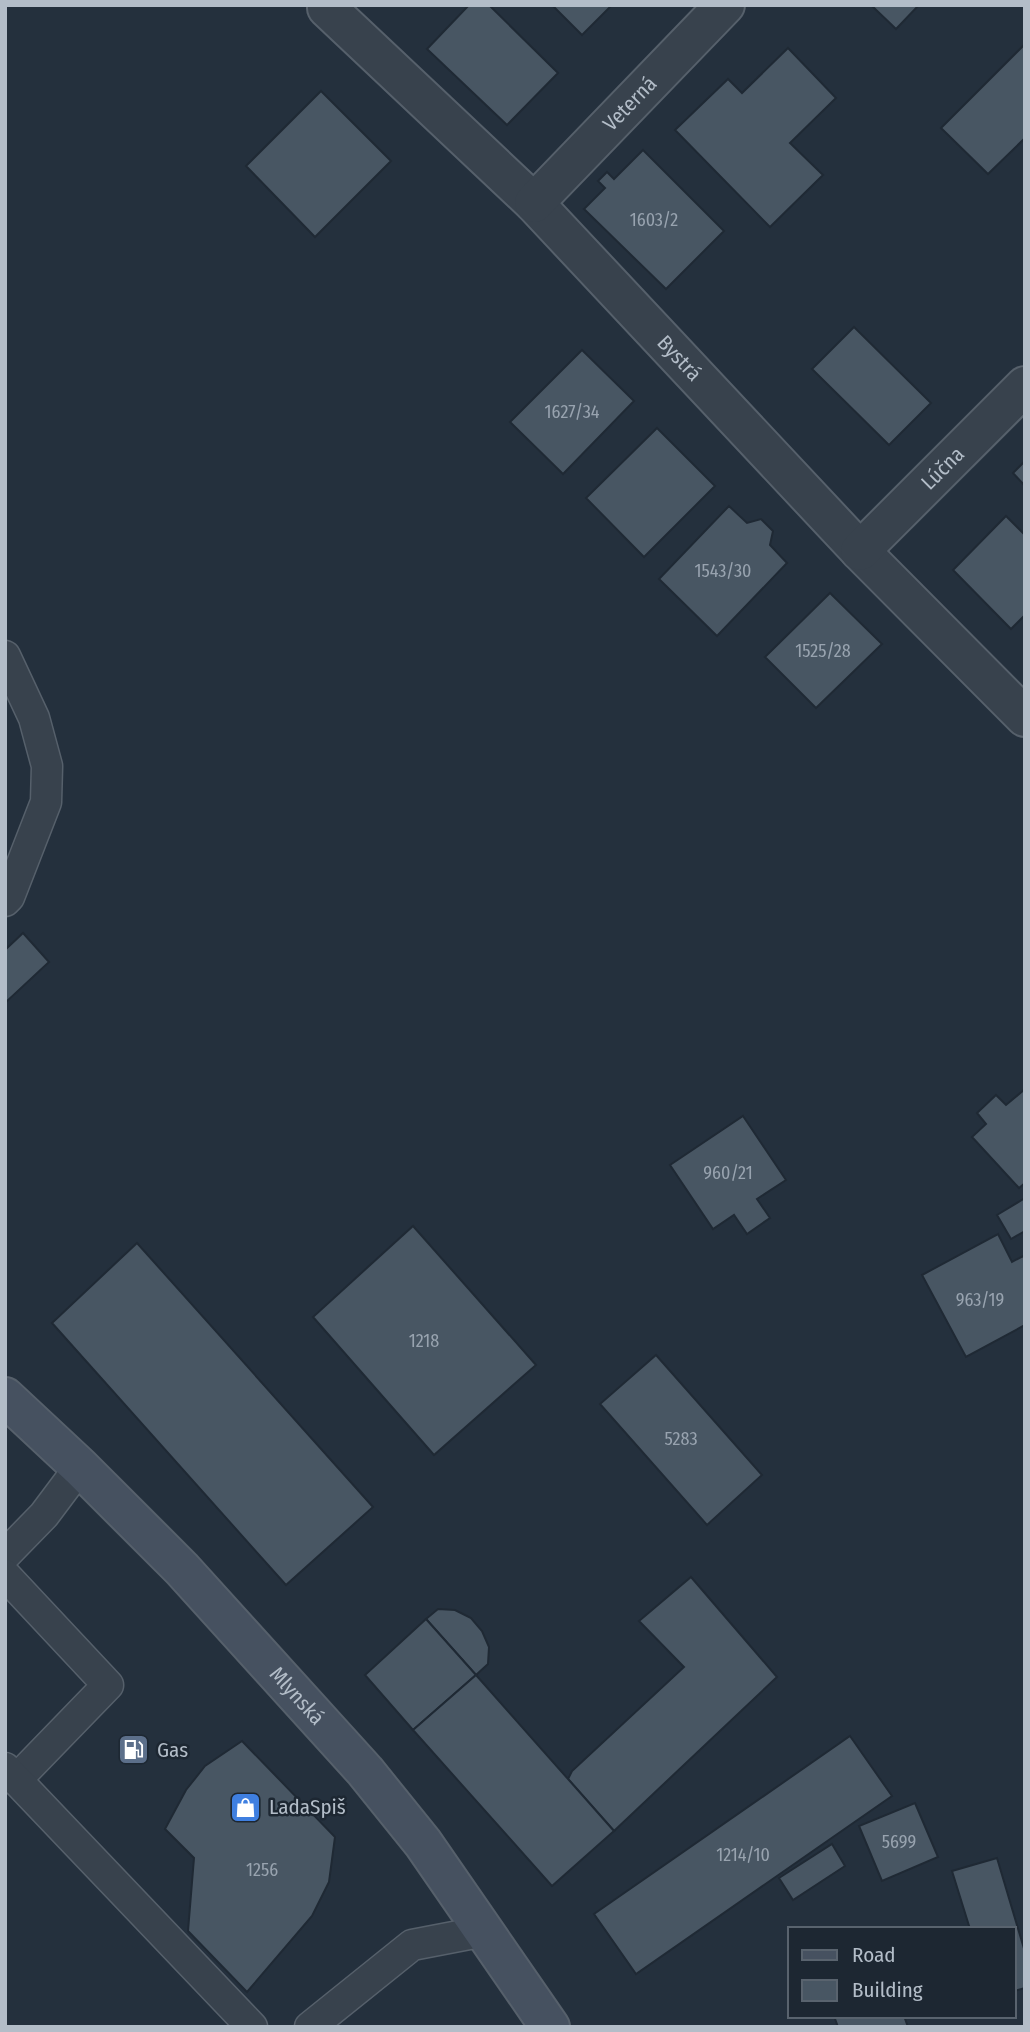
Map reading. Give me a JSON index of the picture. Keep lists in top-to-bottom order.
{
  "streets": {
    "street": [
      "Veterná",
      "Bystrá",
      "Lúčna",
      "Mlynská"
    ]
  },
  "crossings": [
    ["Veterná", "Bystrá"],
    ["Bystrá", "Lúčna"]
  ],
  "places": {
    "fuel station": ["Gas"],
    "shop": ["LadaSpiš"]
  },
  "house_numbers": [
    "1603/2",
    "1627/34",
    "1543/30",
    "1525/28",
    "960/21",
    "963/19",
    "1218",
    "5283",
    "5699",
    "1214/10",
    "1256"
  ],
  "legend": ["Road", "Building"]
}
